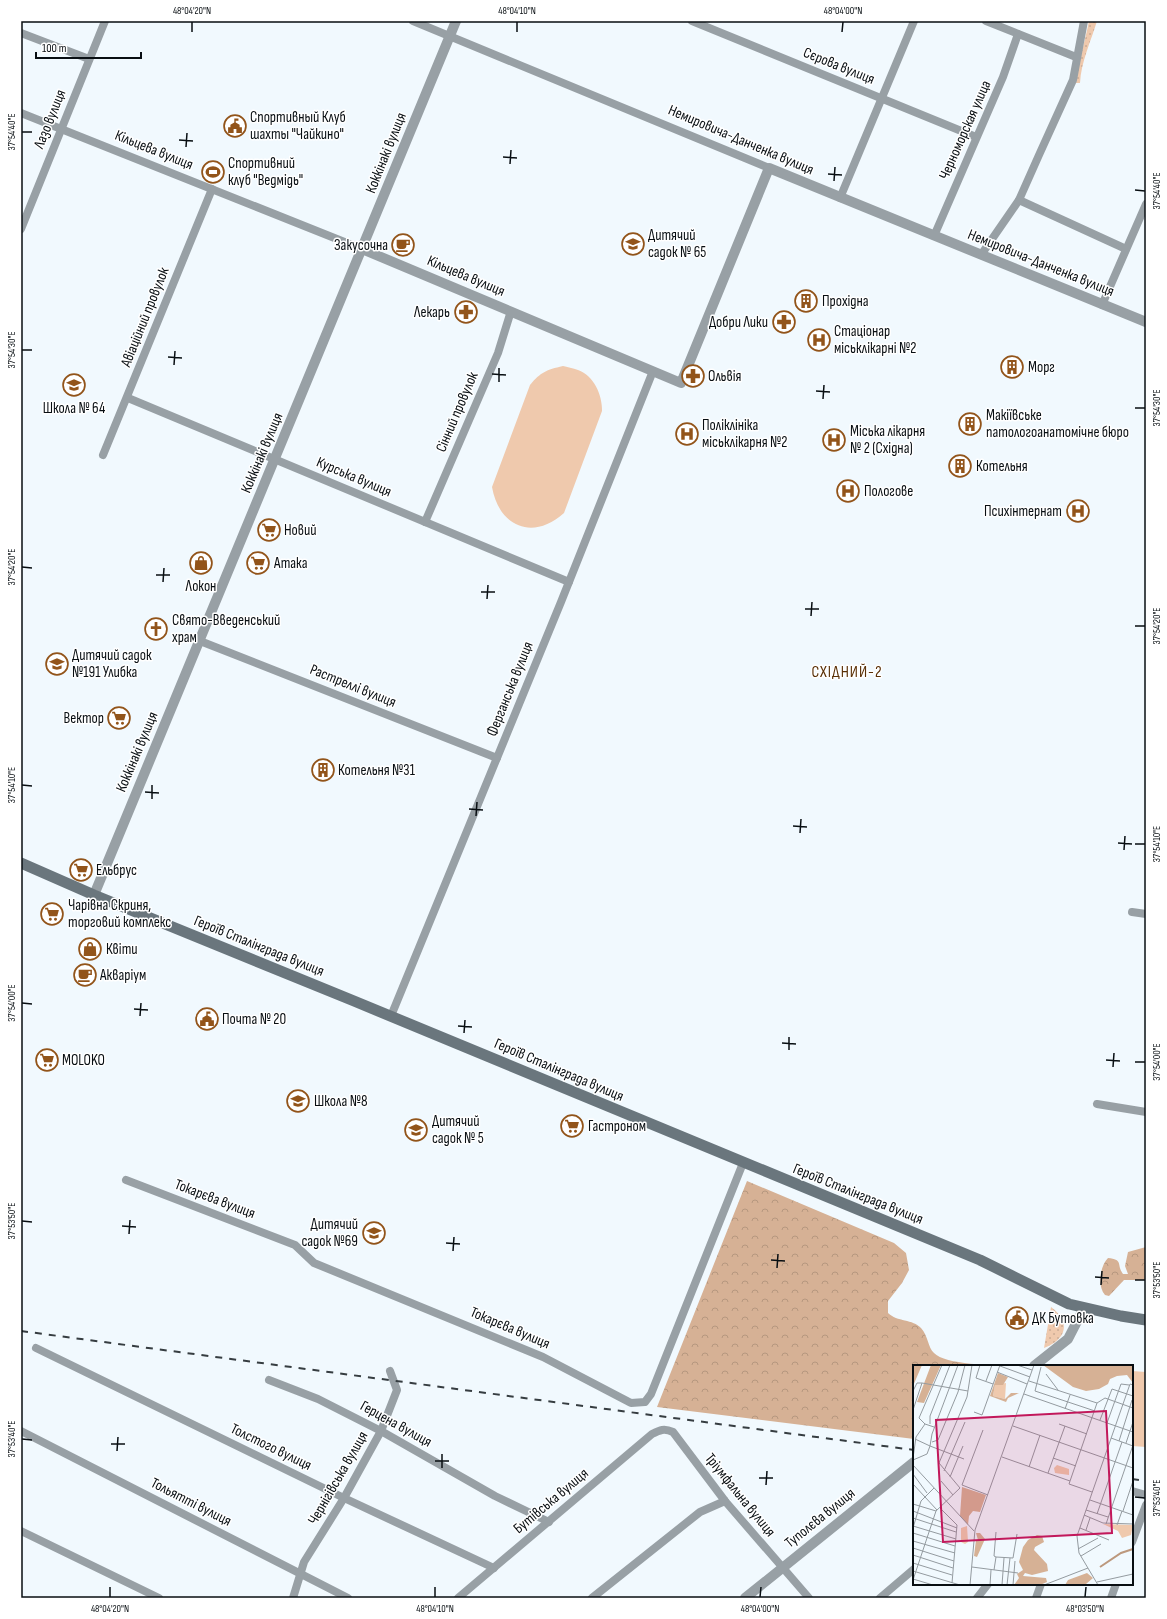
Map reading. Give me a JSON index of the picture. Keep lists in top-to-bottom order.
{
  "streets": {
    "main road": ["Героїв Сталінграда вулиця"],
    "street": [
      "Сєрова вулиця",
      "Лазо вулиця",
      "Черноморская улица",
      "Немировича-Данченка вулиця",
      "Кільцева вулиця",
      "Коккінакі вулиця",
      "Авіаційний провулок",
      "Сінний провулок",
      "Курська вулиця",
      "Растреллі вулиця",
      "Ферганська вулиця",
      "Токарєва вулиця",
      "Герцена вулиця",
      "Толстого вулиця",
      "Чернігівська вулиця",
      "Тріумфальна вулиця",
      "Бутівська вулиця",
      "Тольятті вулиця",
      "Туполєва вулиця"
    ]
  },
  "crossings": [
    ["Сєрова вулиця", "Черноморская улица"],
    ["Лазо вулиця", "Кільцева вулиця"],
    ["Черноморская улица", "Немировича-Данченка вулиця"],
    ["Немировича-Данченка вулиця", "Кільцева вулиця"],
    ["Немировича-Данченка вулиця", "Коккінакі вулиця"],
    ["Кільцева вулиця", "Коккінакі вулиця"],
    ["Кільцева вулиця", "Авіаційний провулок"],
    ["Кільцева вулиця", "Сінний провулок"],
    ["Кільцева вулиця", "Ферганська вулиця"],
    ["Коккінакі вулиця", "Курська вулиця"],
    ["Коккінакі вулиця", "Растреллі вулиця"],
    ["Коккінакі вулиця", "Героїв Сталінграда вулиця"],
    ["Авіаційний провулок", "Курська вулиця"],
    ["Сінний провулок", "Курська вулиця"],
    ["Курська вулиця", "Ферганська вулиця"],
    ["Растреллі вулиця", "Ферганська вулиця"],
    ["Ферганська вулиця", "Героїв Сталінграда вулиця"],
    ["Героїв Сталінграда вулиця", "Токарєва вулиця"],
    ["Герцена вулиця", "Чернігівська вулиця"],
    ["Герцена вулиця", "Бутівська вулиця"],
    ["Толстого вулиця", "Чернігівська вулиця"],
    ["Толстого вулиця", "Бутівська вулиця"],
    ["Чернігівська вулиця", "Тольятті вулиця"],
    ["Тріумфальна вулиця", "Бутівська вулиця"],
    ["Тріумфальна вулиця", "Туполєва вулиця"]
  ],
  "districts": ["СХІДНИЙ-2"],
  "places": {
    "public building": ["Спортивный Клуб шахты \"Чайкино\"", "Почта № 20", "ДК Бутовка"],
    "sports": ["Спортивний клуб \"Ведмідь\""],
    "school or university": [
      "Дитячий садок № 65",
      "Школа № 64",
      "Дитячий садок №191 Улибка",
      "Школа №8",
      "Дитячий садок № 5",
      "Дитячий садок №69"
    ],
    "cafe": ["Закусочна", "Акваріум"],
    "building": [
      "Прохідна",
      "Морг",
      "Макіївське патологоанатомічне бюро",
      "Котельня",
      "Котельня №31"
    ],
    "pharmacy": ["Лекарь", "Добри Лики", "Ольвія"],
    "hospital": [
      "Стаціонар міськлікарні №2",
      "Поліклініка міськлікарня №2",
      "Міська лікарня № 2 (Східна)",
      "Пологове",
      "Психінтернат"
    ],
    "supermarket": [
      "Новий",
      "Атака",
      "Вектор",
      "Ельбрус",
      "Чарівна Скриня, торговий комплекс",
      "MOLOKO",
      "Гастроном"
    ],
    "shop": ["Локон", "Квіти"],
    "church": ["Свято-Введенський храм"]
  },
  "scale_bar": "100 m",
  "coordinates": [
    "48°04'20\"N",
    "48°04'10\"N",
    "48°04'00\"N",
    "37°54'40\"E",
    "37°54'30\"E",
    "37°54'20\"E",
    "37°54'10\"E",
    "37°54'00\"E",
    "37°53'50\"E",
    "37°53'40\"E",
    "48°03'50\"N"
  ]
}
